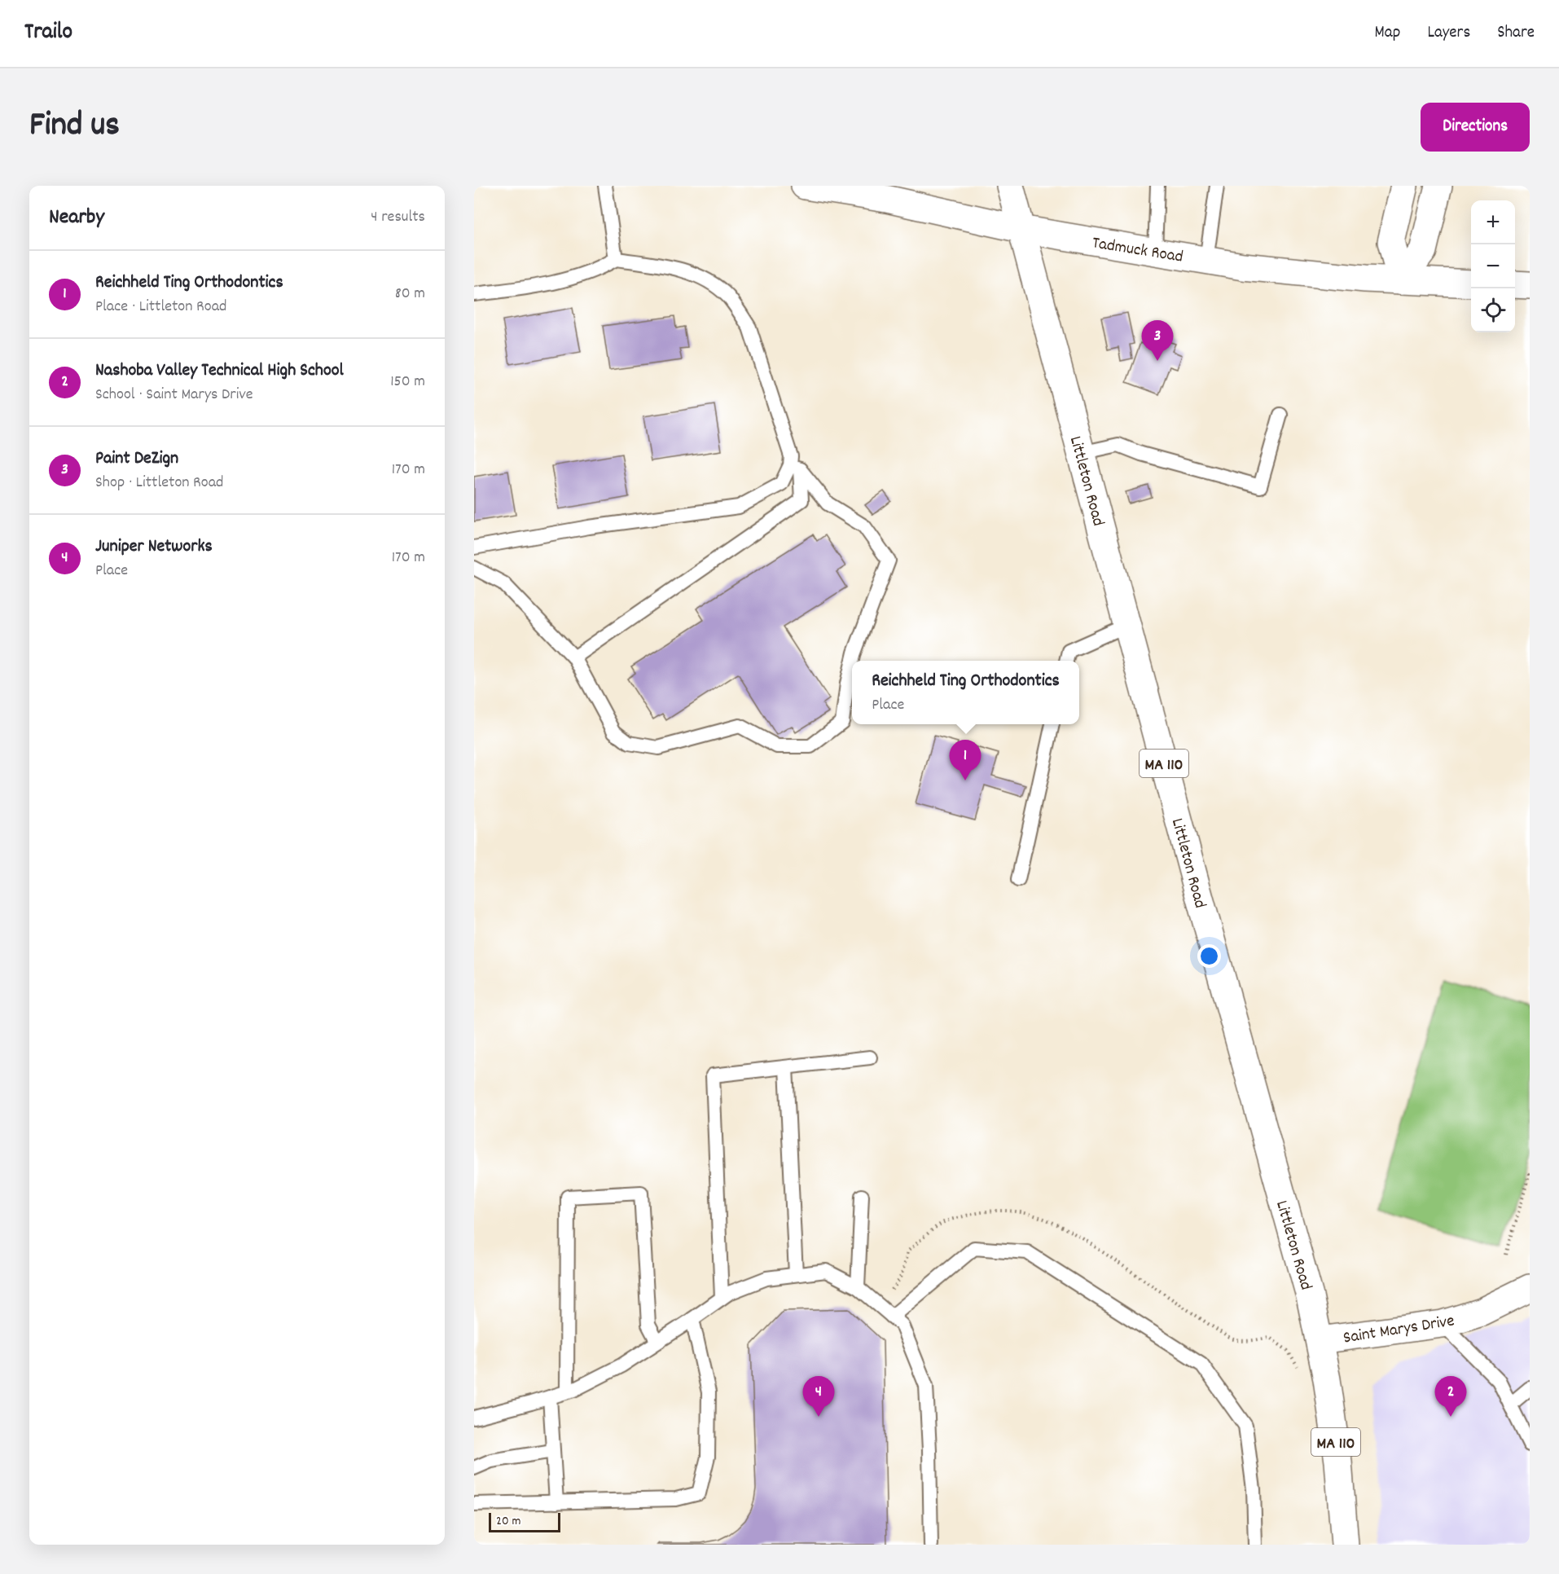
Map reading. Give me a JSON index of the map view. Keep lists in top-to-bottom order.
{
  "streets": {
    "main road": [
      "Tadmuck Road",
      "Littleton Road",
      "MA 110",
      "Saint Marys Drive"
    ]
  },
  "crossings": [
    ["Tadmuck Road", "Littleton Road"],
    ["Littleton Road", "Saint Marys Drive"]
  ],
  "scale_bar": "20 m",
  "page": {
    "header": "Trailo",
    "nav": ["Map", "Layers", "Share"],
    "title": "Find us",
    "buttons": "Directions",
    "heading": ["Nearby", "4 results"],
    "map_buttons": ["+", "−"],
    "list": [
      {
        "mark": "1",
        "name": "Reichheld Ting Orthodontics",
        "note": "Place · Littleton Road",
        "value": "80 m"
      },
      {
        "mark": "2",
        "name": "Nashoba Valley Technical High School",
        "note": "School · Saint Marys Drive",
        "value": "150 m"
      },
      {
        "mark": "3",
        "name": "Paint DeZign",
        "note": "Shop · Littleton Road",
        "value": "170 m"
      },
      {
        "mark": "4",
        "name": "Juniper Networks",
        "note": "Place",
        "value": "170 m"
      }
    ],
    "pins": [
      "3",
      "1",
      "2",
      "4"
    ],
    "popup": ["Reichheld Ting Orthodontics", "Place"],
    "scale": "20 m"
  }
}
